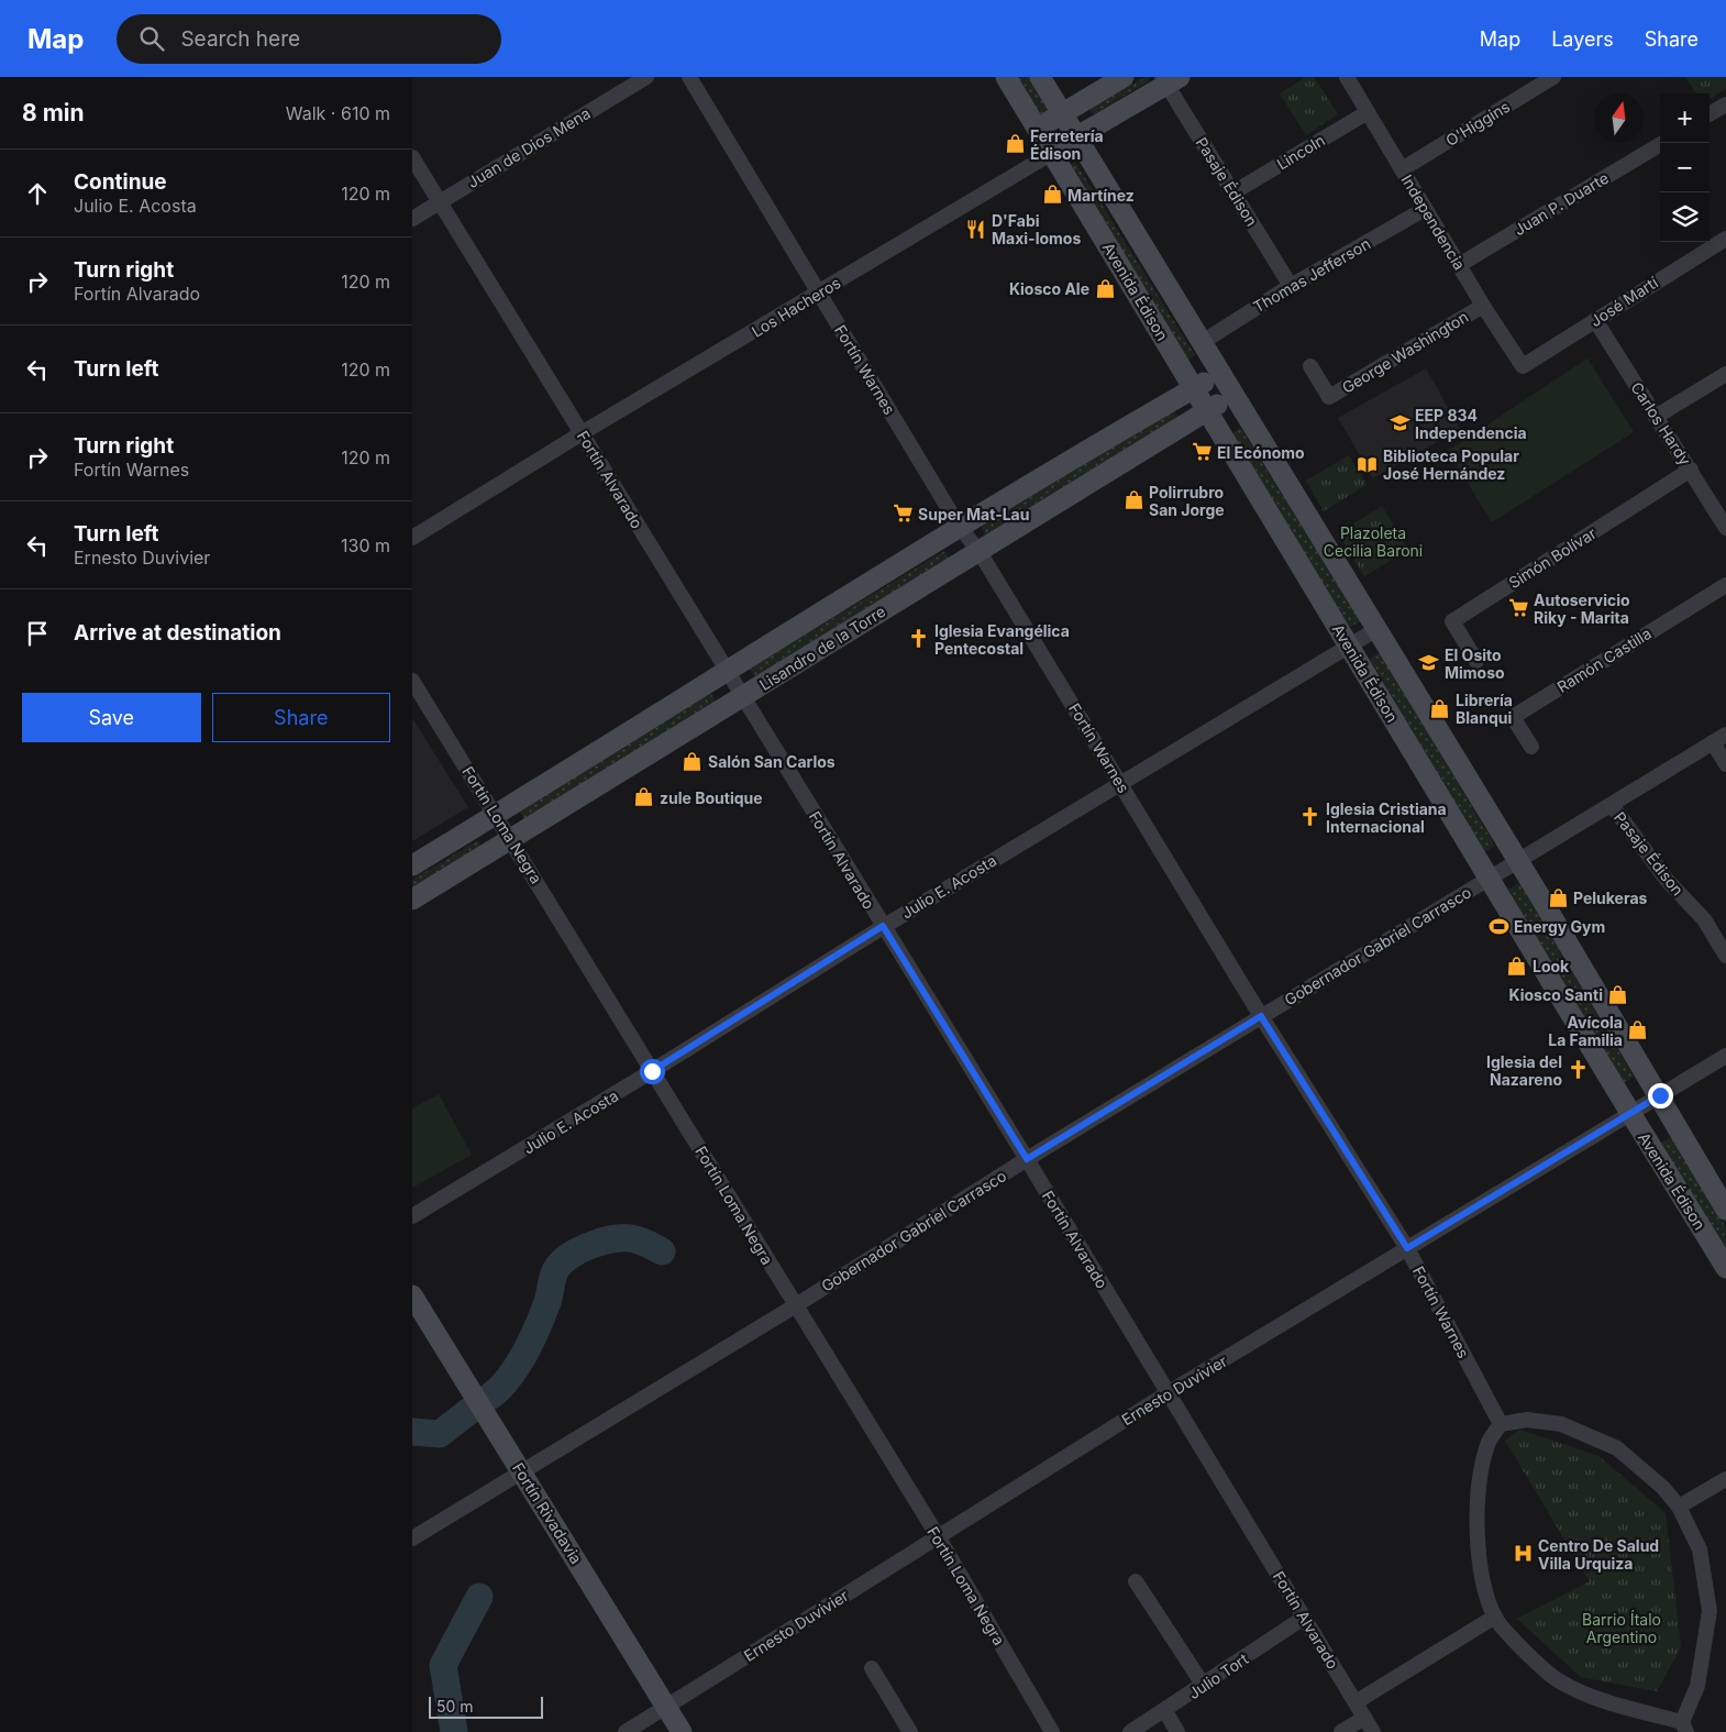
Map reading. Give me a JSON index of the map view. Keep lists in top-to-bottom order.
{
  "streets": {
    "main road": [
      "Avenida Édison",
      "Los Hacheros",
      "Lisandro de la Torre",
      "Fortín Rivadavia"
    ],
    "street": [
      "O'Higgins",
      "Juan de Dios Mena",
      "Lincoln",
      "Pasaje Édison",
      "Juan P. Duarte",
      "Independencia",
      "Thomas Jefferson",
      "José Martí",
      "George Washington",
      "Fortín Warnes",
      "Carlos Hardy",
      "Fortín Alvarado",
      "Simón Bolívar",
      "Ramón Castilla",
      "Fortín Loma Negra",
      "Julio E. Acosta",
      "Gobernador Gabriel Carrasco",
      "Ernesto Duvivier",
      "Julio Tort"
    ]
  },
  "crossings": [
    ["O'Higgins", "Independencia"],
    ["Juan de Dios Mena", "Fortín Alvarado"],
    ["Lincoln", "Pasaje Édison"],
    ["Lincoln", "Independencia"],
    ["Pasaje Édison", "Thomas Jefferson"],
    ["Pasaje Édison", "Los Hacheros"],
    ["Pasaje Édison", "Gobernador Gabriel Carrasco"],
    ["Juan P. Duarte", "Independencia"],
    ["Independencia", "Thomas Jefferson"],
    ["Independencia", "José Martí"],
    ["Independencia", "George Washington"],
    ["Thomas Jefferson", "Avenida Édison"],
    ["Avenida Édison", "Los Hacheros"],
    ["Avenida Édison", "Lisandro de la Torre"],
    ["Avenida Édison", "Julio E. Acosta"],
    ["Avenida Édison", "Gobernador Gabriel Carrasco"],
    ["Avenida Édison", "Ernesto Duvivier"],
    ["José Martí", "Carlos Hardy"],
    ["Los Hacheros", "Fortín Warnes"],
    ["Los Hacheros", "Fortín Alvarado"],
    ["Fortín Warnes", "Lisandro de la Torre"],
    ["Fortín Warnes", "Julio E. Acosta"],
    ["Fortín Warnes", "Gobernador Gabriel Carrasco"],
    ["Fortín Warnes", "Ernesto Duvivier"],
    ["Carlos Hardy", "Simón Bolívar"],
    ["Fortín Alvarado", "Lisandro de la Torre"],
    ["Fortín Alvarado", "Julio E. Acosta"],
    ["Fortín Alvarado", "Gobernador Gabriel Carrasco"],
    ["Fortín Alvarado", "Ernesto Duvivier"],
    ["Fortín Alvarado", "Julio Tort"],
    ["Lisandro de la Torre", "Fortín Loma Negra"],
    ["Fortín Loma Negra", "Julio E. Acosta"],
    ["Fortín Loma Negra", "Gobernador Gabriel Carrasco"],
    ["Fortín Loma Negra", "Ernesto Duvivier"],
    ["Gobernador Gabriel Carrasco", "Fortín Rivadavia"],
    ["Ernesto Duvivier", "Fortín Rivadavia"]
  ],
  "parks": ["Plazoleta Cecilia Baroni", "Barrio Ítalo Argentino"],
  "places": {
    "shop": [
      "Ferretería Édison",
      "Martínez",
      "Kiosco Ale",
      "Polirrubro San Jorge",
      "Librería Blanqui",
      "Salón San Carlos",
      "zule Boutique",
      "Pelukeras",
      "Look",
      "Kiosco Santi",
      "Avícola La Familia"
    ],
    "restaurant": ["D'Fabi Maxi-lomos"],
    "school or university": ["EEP 834 Independencia", "El Osito Mimoso"],
    "supermarket": ["El Ecónomo", "Super Mat-Lau", "Autoservicio Riky - Marita"],
    "library": ["Biblioteca Popular José Hernández"],
    "church": ["Iglesia Evangélica Pentecostal", "Iglesia Cristiana Internacional", "Iglesia del Nazareno"],
    "sports": ["Energy Gym"],
    "hospital": ["Centro De Salud Villa Urquiza"]
  },
  "scale_bar": "50 m",
  "north": "top",
  "page": {
    "header": "Map",
    "search": "Search here",
    "nav": ["Map", "Layers", "Share"],
    "heading": ["8 min", "Walk · 610 m"],
    "map_buttons": ["+", "−"],
    "list": [
      ["Continue", "Julio E. Acosta", "120 m"],
      ["Turn right", "Fortín Alvarado", "120 m"],
      ["Turn left", "120 m"],
      ["Turn right", "Fortín Warnes", "120 m"],
      ["Turn left", "Ernesto Duvivier", "130 m"],
      "Arrive at destination"
    ],
    "buttons": ["Save", "Share"],
    "scale": "50 m"
  }
}
